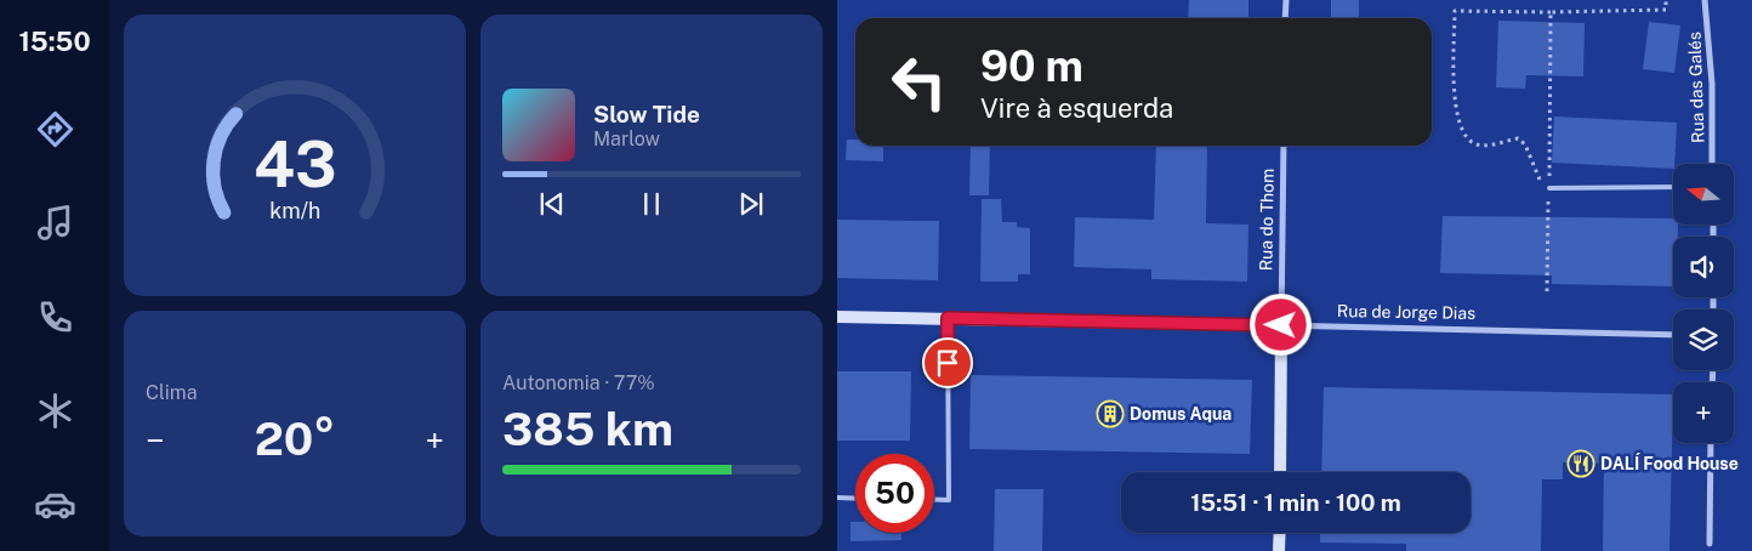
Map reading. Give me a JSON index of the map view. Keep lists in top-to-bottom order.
{
  "streets": {
    "main road": ["Rua do Thom", "Rua de Jorge Dias"],
    "street": ["Rua das Galés"]
  },
  "crossings": [
    ["Rua do Thom", "Rua de Jorge Dias"]
  ],
  "places": {
    "building": ["Domus Aqua"],
    "restaurant": ["DALÍ Food House"]
  },
  "north": "left",
  "page": {
    "tabs": "15:50",
    "turn": ["90 m", "Vire à esquerda"],
    "song": ["Slow Tide", "Marlow"],
    "map_buttons": "+",
    "tile": [
      "Clima",
      ["Autonomia · 77%", "385 km"]
    ],
    "heat": ["−", "20°", "+"],
    "limit": "50",
    "trip": "15:51 · 1 min · 100 m",
    "gauge": ["43", "km/h"]
  }
}
